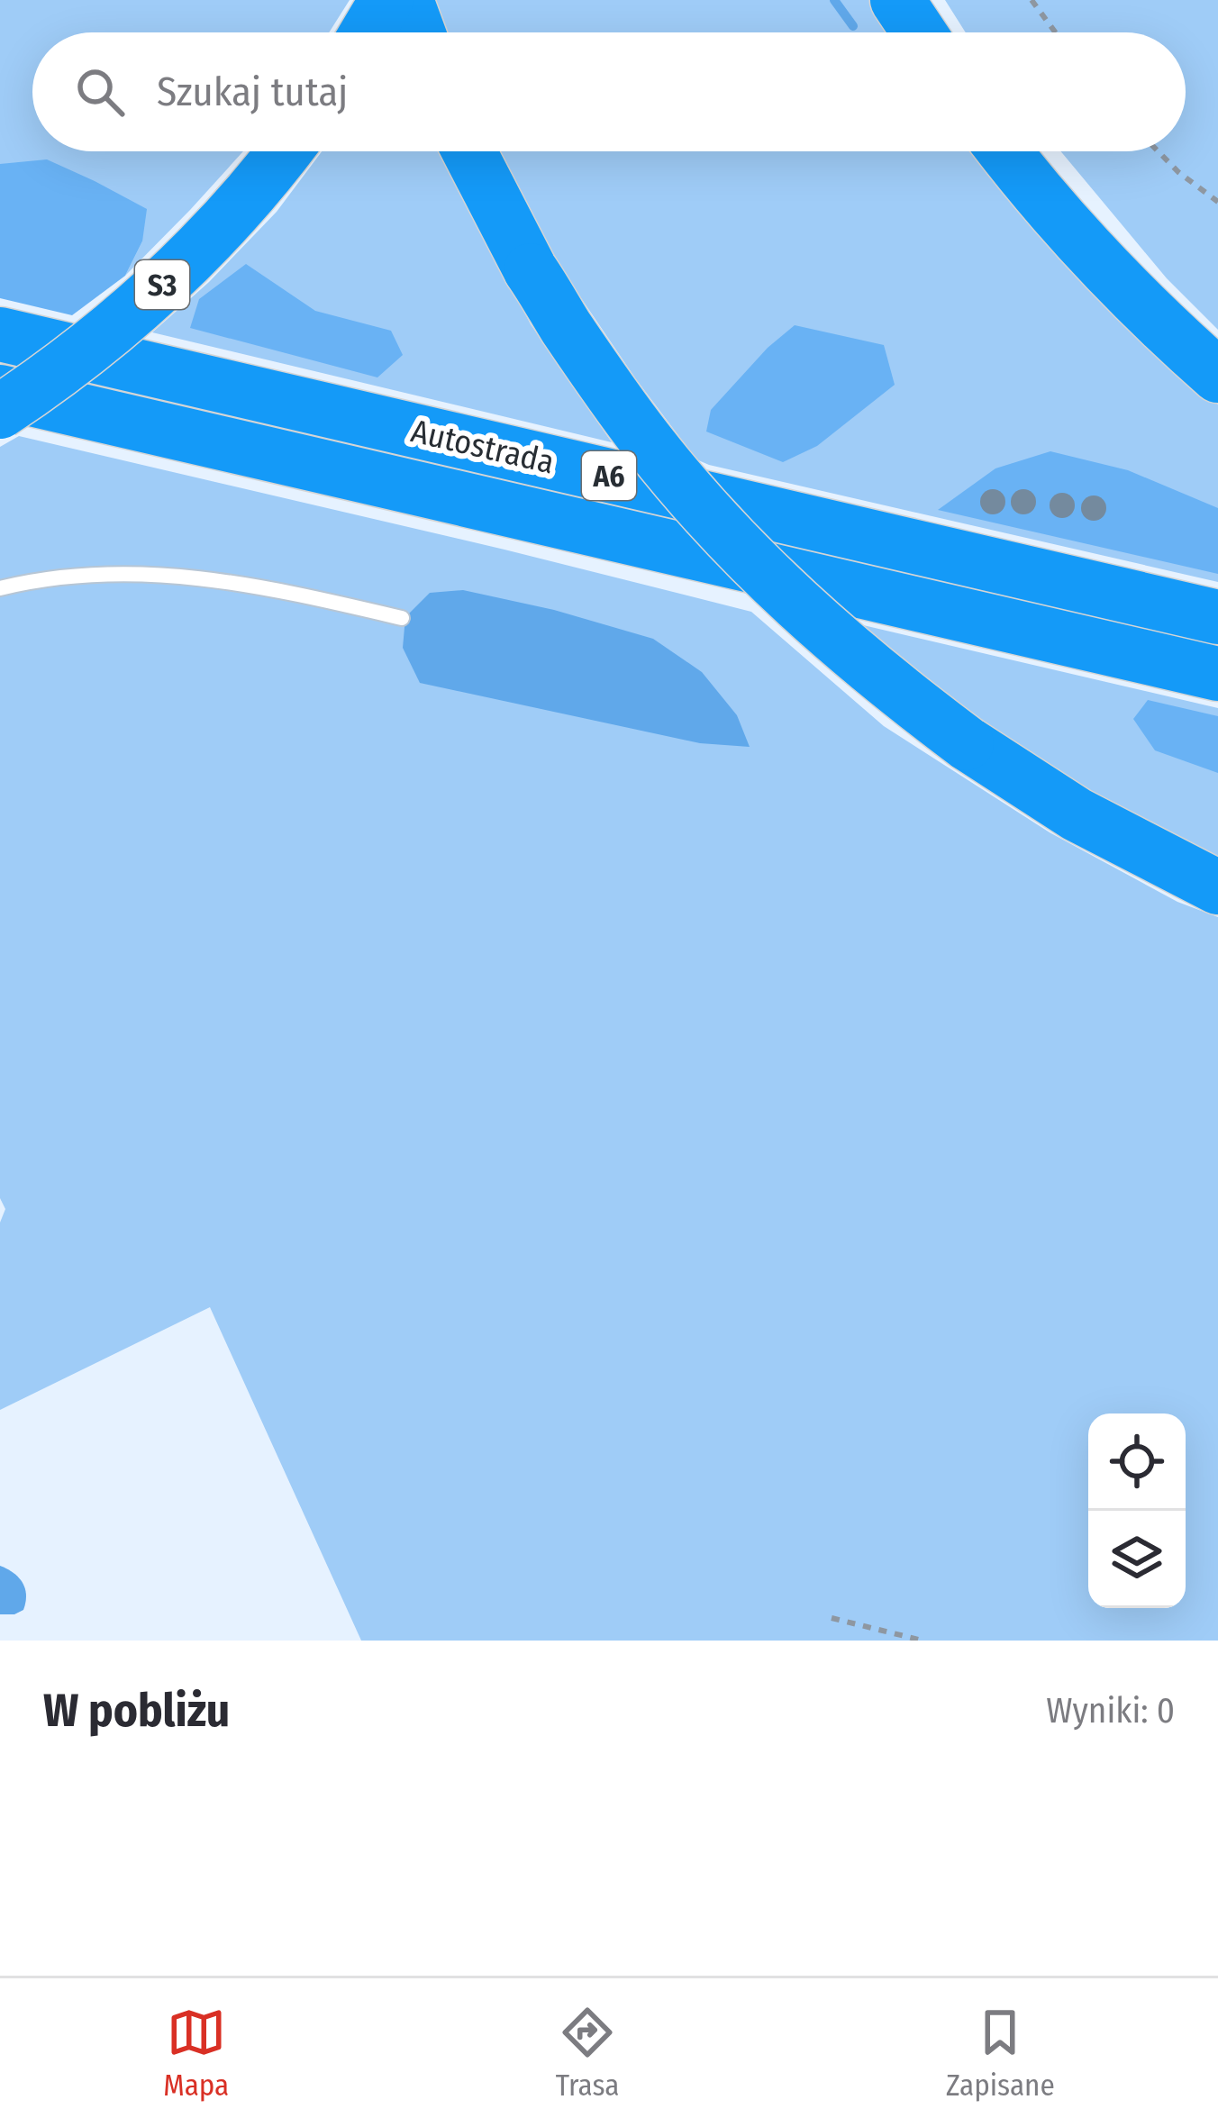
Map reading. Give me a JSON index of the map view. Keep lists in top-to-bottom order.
{
  "streets": {
    "highway": ["S3", "Autostrada", "A6"]
  },
  "page": {
    "search": "Szukaj tutaj",
    "heading": ["W pobliżu", "Wyniki: 0"],
    "nav": ["Mapa", "Trasa", "Zapisane"]
  }
}
